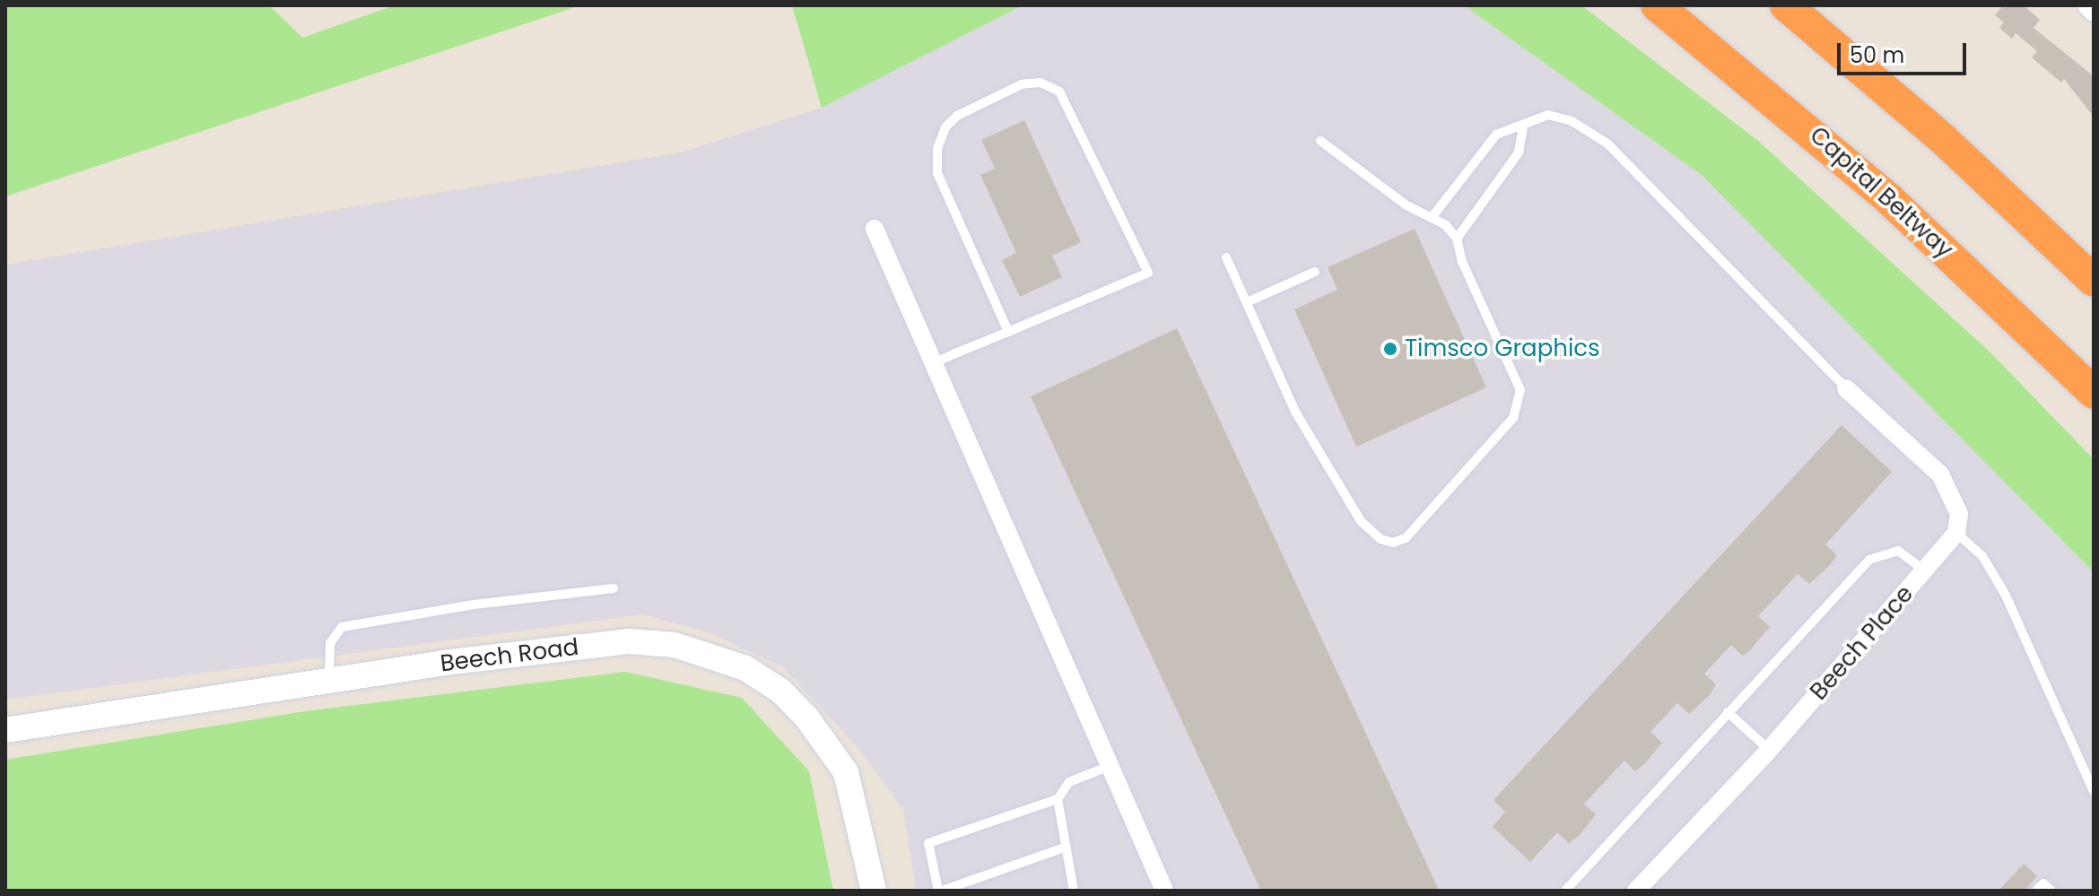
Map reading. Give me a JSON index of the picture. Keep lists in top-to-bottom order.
{
  "streets": {
    "highway": ["Capital Beltway"],
    "street": ["Beech Place", "Beech Road"]
  },
  "places": ["Timsco Graphics"],
  "scale_bar": "50 m"
}
